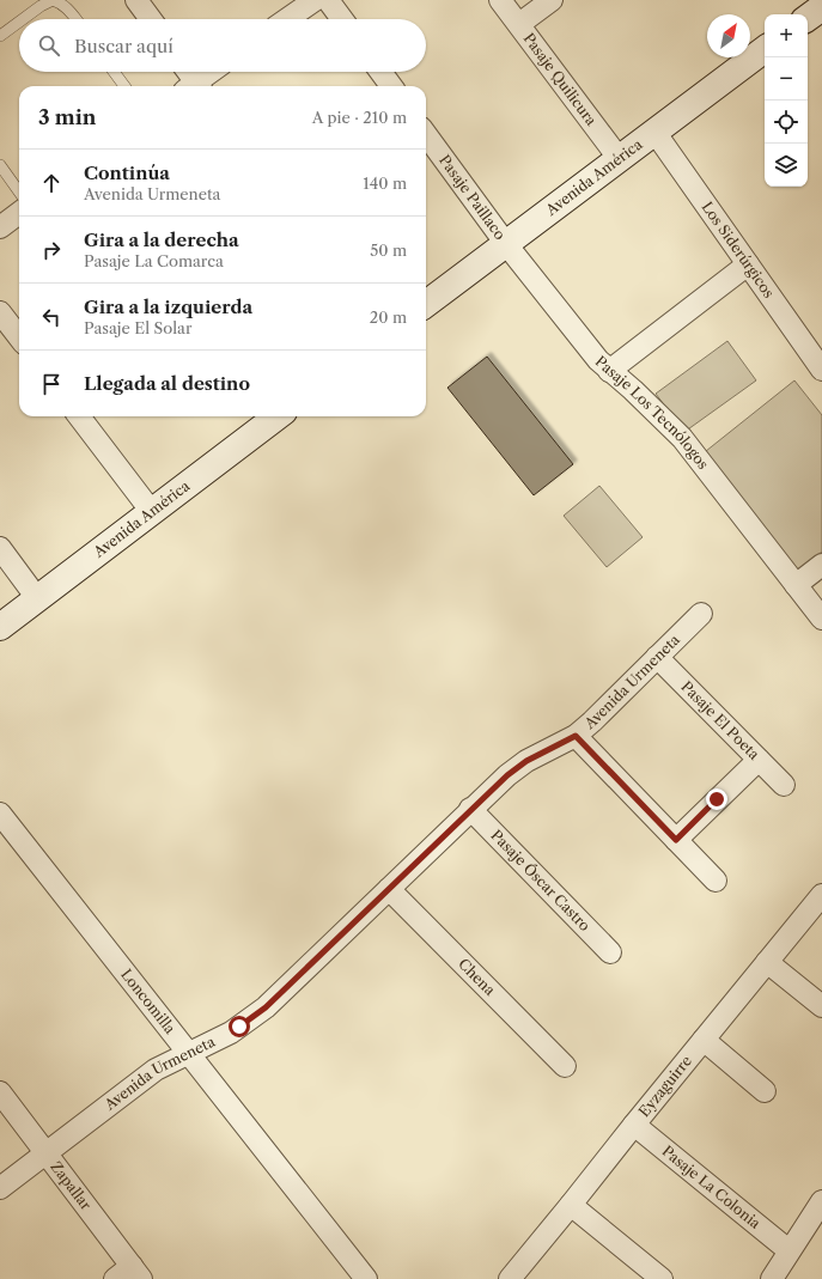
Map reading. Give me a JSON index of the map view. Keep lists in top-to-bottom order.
{
  "streets": {
    "main road": ["Avenida América"],
    "street": [
      "Pasaje Quilicura",
      "Pasaje Paillaco",
      "Los Siderúrgicos",
      "Pasaje Los Tecnólogos",
      "Avenida Urmeneta",
      "Pasaje El Poeta",
      "Pasaje Óscar Castro",
      "Chena",
      "Loncomilla",
      "Eyzaguirre",
      "Zapallar",
      "Pasaje La Colonia"
    ]
  },
  "crossings": [
    ["Pasaje Quilicura", "Avenida América"],
    ["Avenida América", "Pasaje Paillaco"],
    ["Avenida América", "Los Siderúrgicos"],
    ["Avenida América", "Pasaje Los Tecnólogos"],
    ["Pasaje Paillaco", "Pasaje Los Tecnólogos"],
    ["Avenida Urmeneta", "Pasaje El Poeta"],
    ["Avenida Urmeneta", "Pasaje Óscar Castro"],
    ["Avenida Urmeneta", "Chena"],
    ["Avenida Urmeneta", "Loncomilla"],
    ["Avenida Urmeneta", "Zapallar"],
    ["Eyzaguirre", "Pasaje La Colonia"]
  ],
  "north": "top right",
  "page": {
    "map_buttons": ["+", "−"],
    "search": "Buscar aquí",
    "heading": ["3 min", "A pie · 210 m"],
    "list": [
      ["Continúa", "Avenida Urmeneta", "140 m"],
      ["Gira a la derecha", "Pasaje La Comarca", "50 m"],
      ["Gira a la izquierda", "Pasaje El Solar", "20 m"],
      "Llegada al destino"
    ]
  }
}
